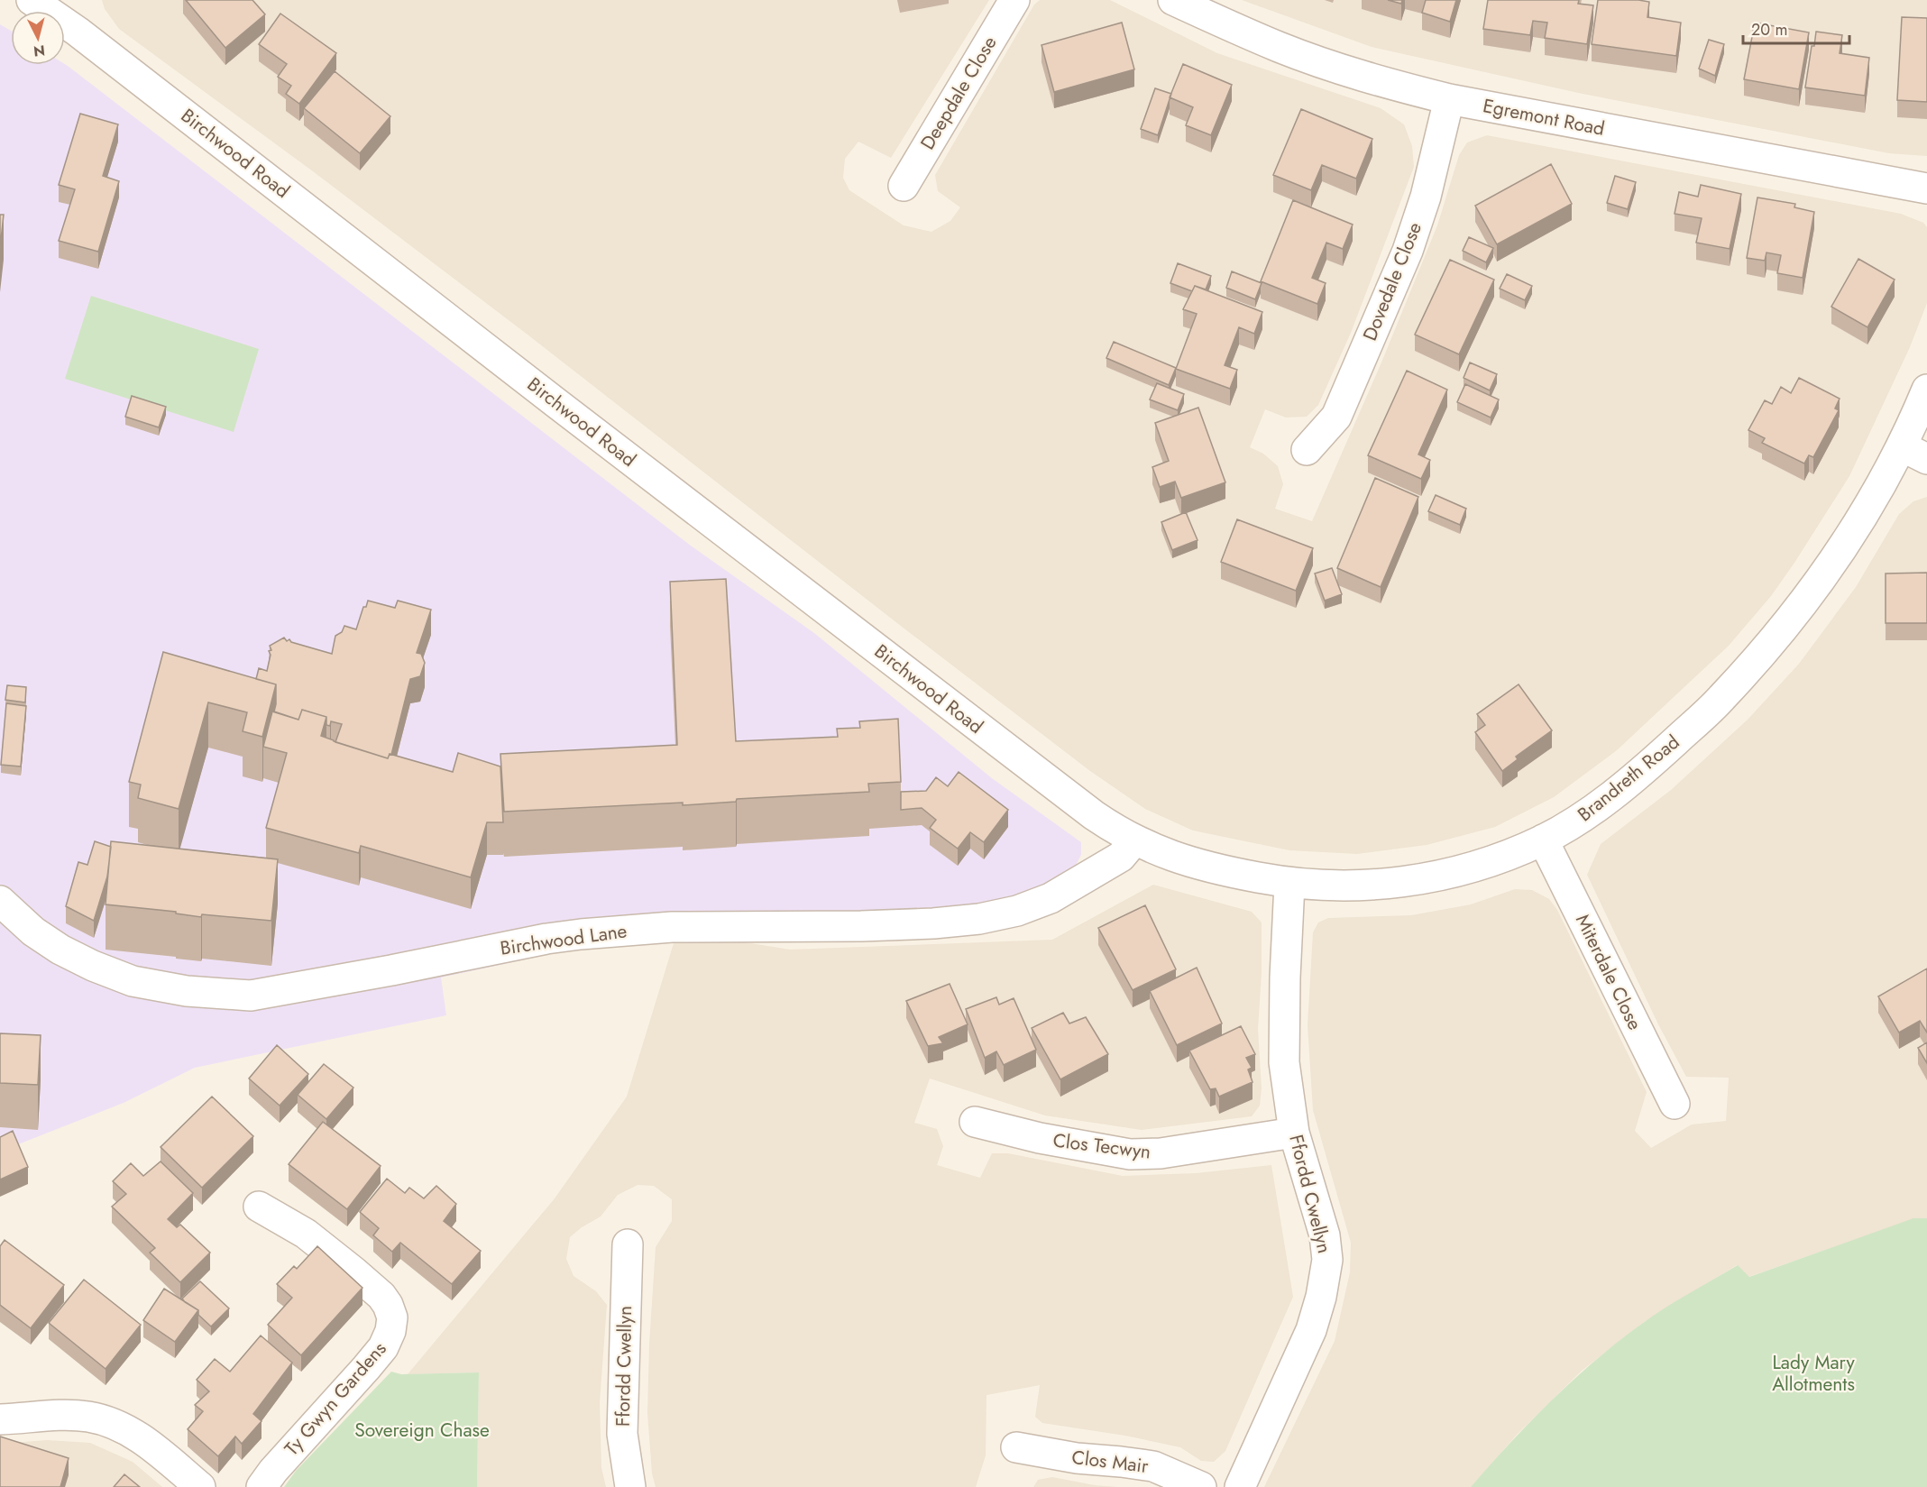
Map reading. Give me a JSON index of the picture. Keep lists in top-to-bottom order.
{
  "streets": {
    "street": [
      "Deepdale Close",
      "Egremont Road",
      "Birchwood Road",
      "Dovedale Close",
      "Brandreth Road",
      "Birchwood Lane",
      "Miterdale Close",
      "Clos Tecwyn",
      "Ffordd Cwellyn",
      "Ty Gwyn Gardens",
      "Clos Mair"
    ]
  },
  "crossings": [
    ["Egremont Road", "Dovedale Close"],
    ["Birchwood Road", "Brandreth Road"],
    ["Birchwood Road", "Birchwood Lane"],
    ["Brandreth Road", "Birchwood Lane"],
    ["Brandreth Road", "Miterdale Close"],
    ["Brandreth Road", "Ffordd Cwellyn"],
    ["Clos Tecwyn", "Ffordd Cwellyn"]
  ],
  "parks": ["Lady Mary Allotments", "Sovereign Chase"],
  "scale_bar": "20 m",
  "north": "bottom"
}
